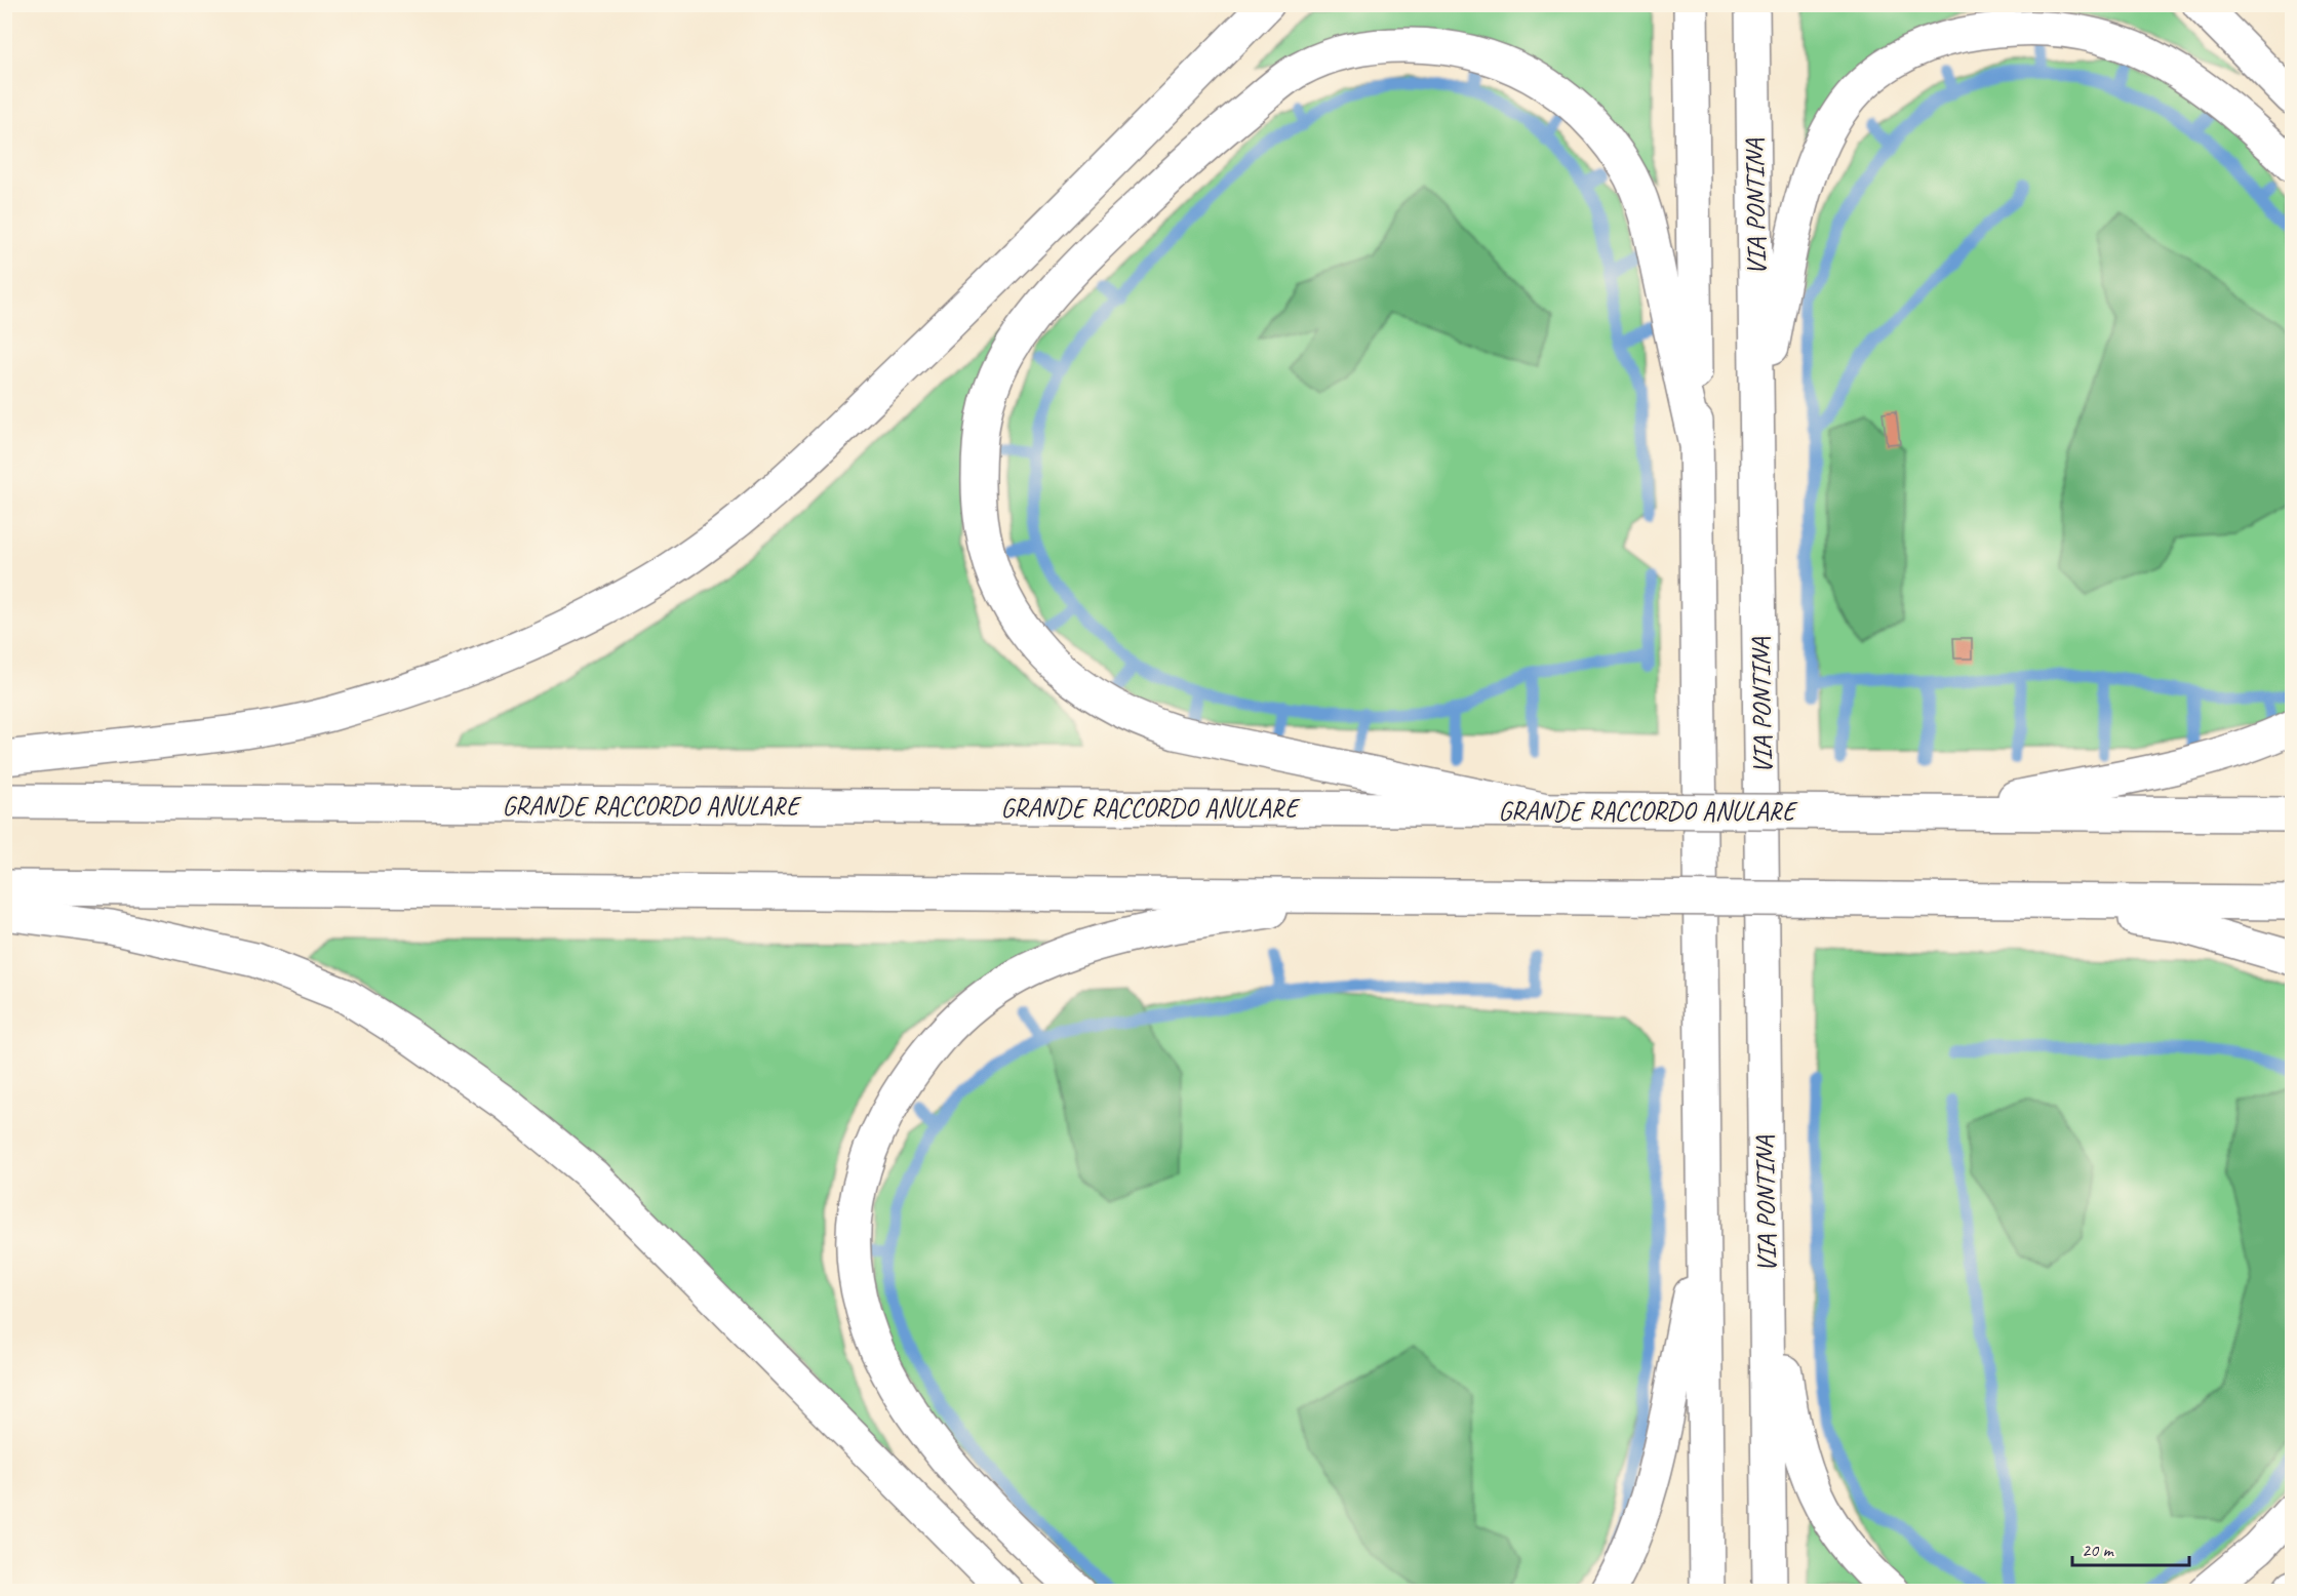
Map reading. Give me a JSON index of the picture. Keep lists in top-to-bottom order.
{
  "streets": {
    "highway": ["VIA PONTINA", "GRANDE RACCORDO ANULARE"]
  },
  "scale_bar": "20 m"
}
